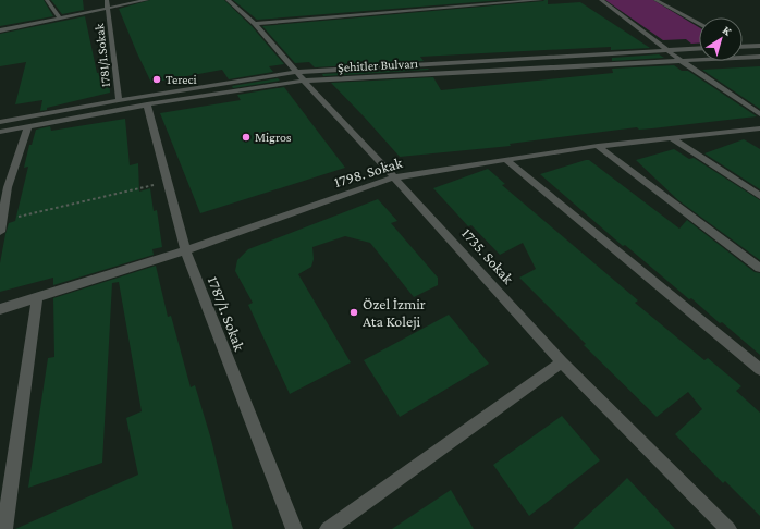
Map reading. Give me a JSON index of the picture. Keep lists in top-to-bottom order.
{
  "streets": {
    "street": [
      "1781/1.Sokak",
      "Şehitler Bulvarı",
      "1798. Sokak",
      "1735. Sokak",
      "1787/1. Sokak"
    ]
  },
  "crossings": [
    ["1781/1.Sokak", "Şehitler Bulvarı"],
    ["Şehitler Bulvarı", "1735. Sokak"],
    ["Şehitler Bulvarı", "1787/1. Sokak"],
    ["1798. Sokak", "1735. Sokak"],
    ["1798. Sokak", "1787/1. Sokak"]
  ],
  "places": ["Tereci", "Migros", "Özel İzmir Ata Koleji"],
  "north": "top right"
}
